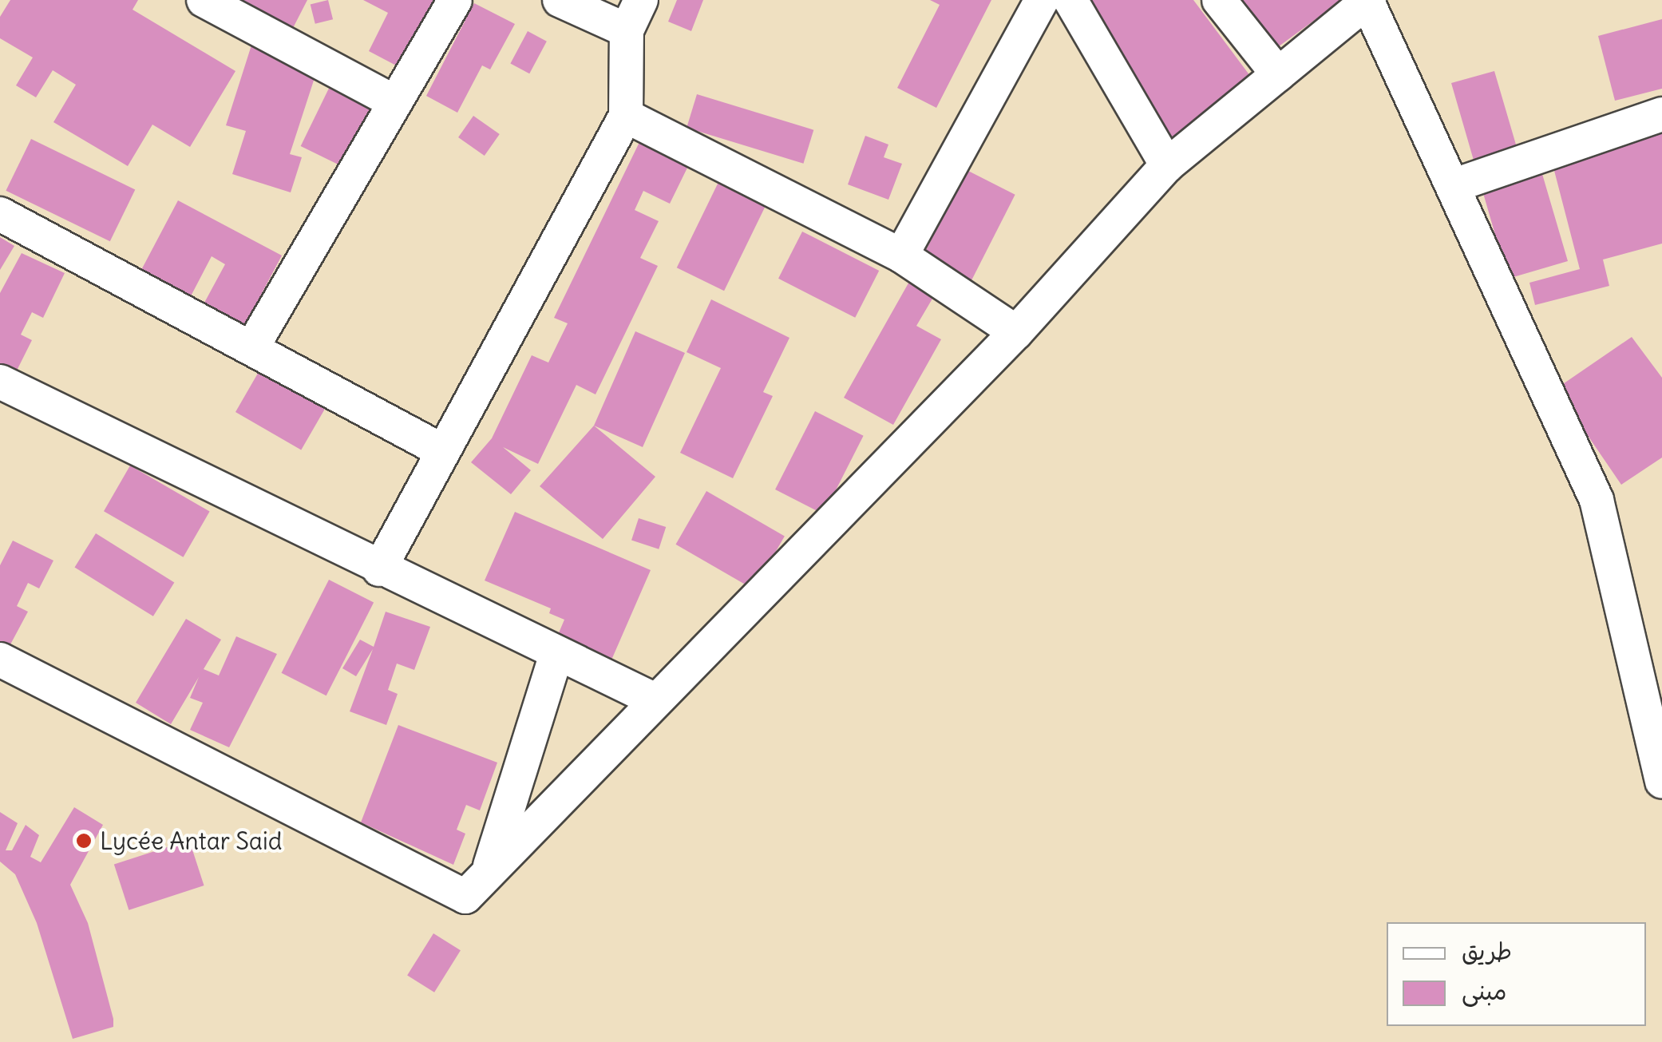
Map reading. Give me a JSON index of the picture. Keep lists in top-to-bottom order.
{
  "places": ["Lycée Antar Said"],
  "legend": ["طريق", "مبنى"]
}
